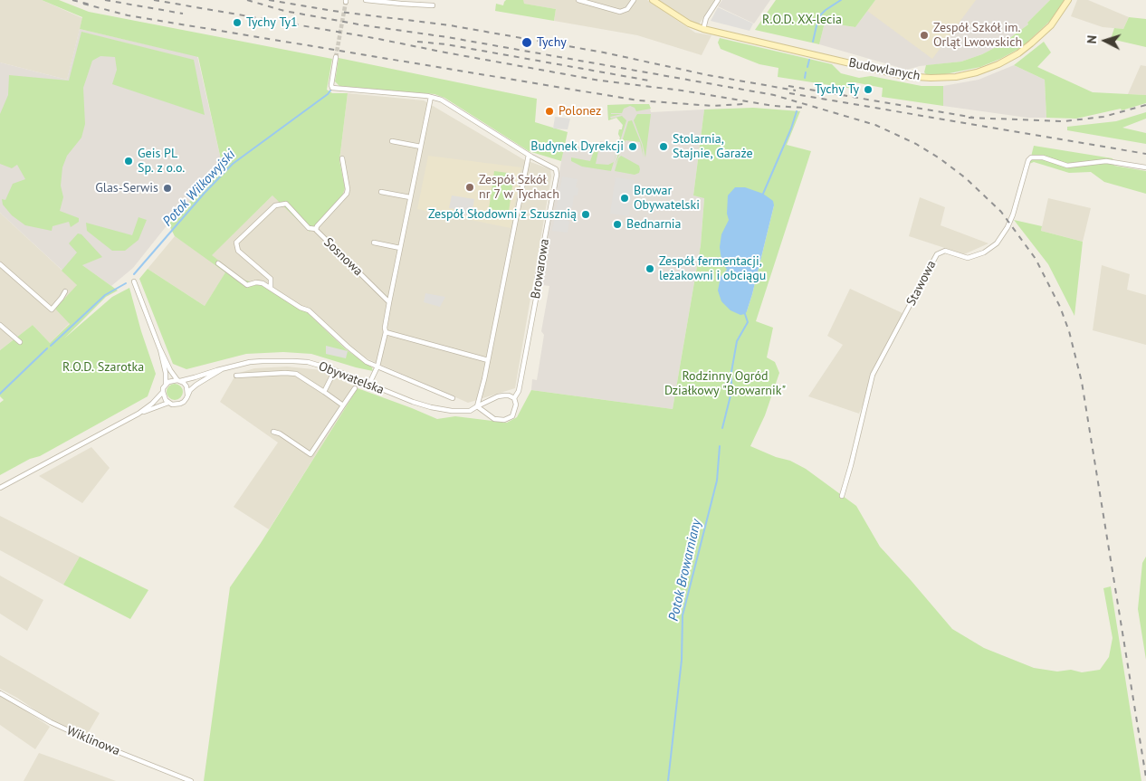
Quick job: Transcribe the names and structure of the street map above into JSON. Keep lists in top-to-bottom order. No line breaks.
{"streets":{"street":["Budowlanych","Sosnowa","Browarowa","Stawowa","Obywatelska","Wiklinowa"]},"crossings":[["Browarowa","Obywatelska"]],"water":["Potok Wilkowyjski","Potok Browarniany"],"parks":["R.O.D. XX-lecia","R.O.D. Szarotka","Rodzinny Ogród Działkowy \"Browarnik\""],"places":["Tychy Ty1","Zespół Szkół im. Orląt Lwowskich","Tychy","Tychy Ty","Polonez","Budynek Dyrekcji","Stolarnia, Stajnie, Garaże","Geis PL Sp. z o.o.","Zespół Szkół nr 7 w Tychach","Glas-Serwis","Browar Obywatelski","Zespół Słodowni z Szusznią","Bednarnia","Zespół fermentacji, leżakowni i obciągu"],"north":"left"}
